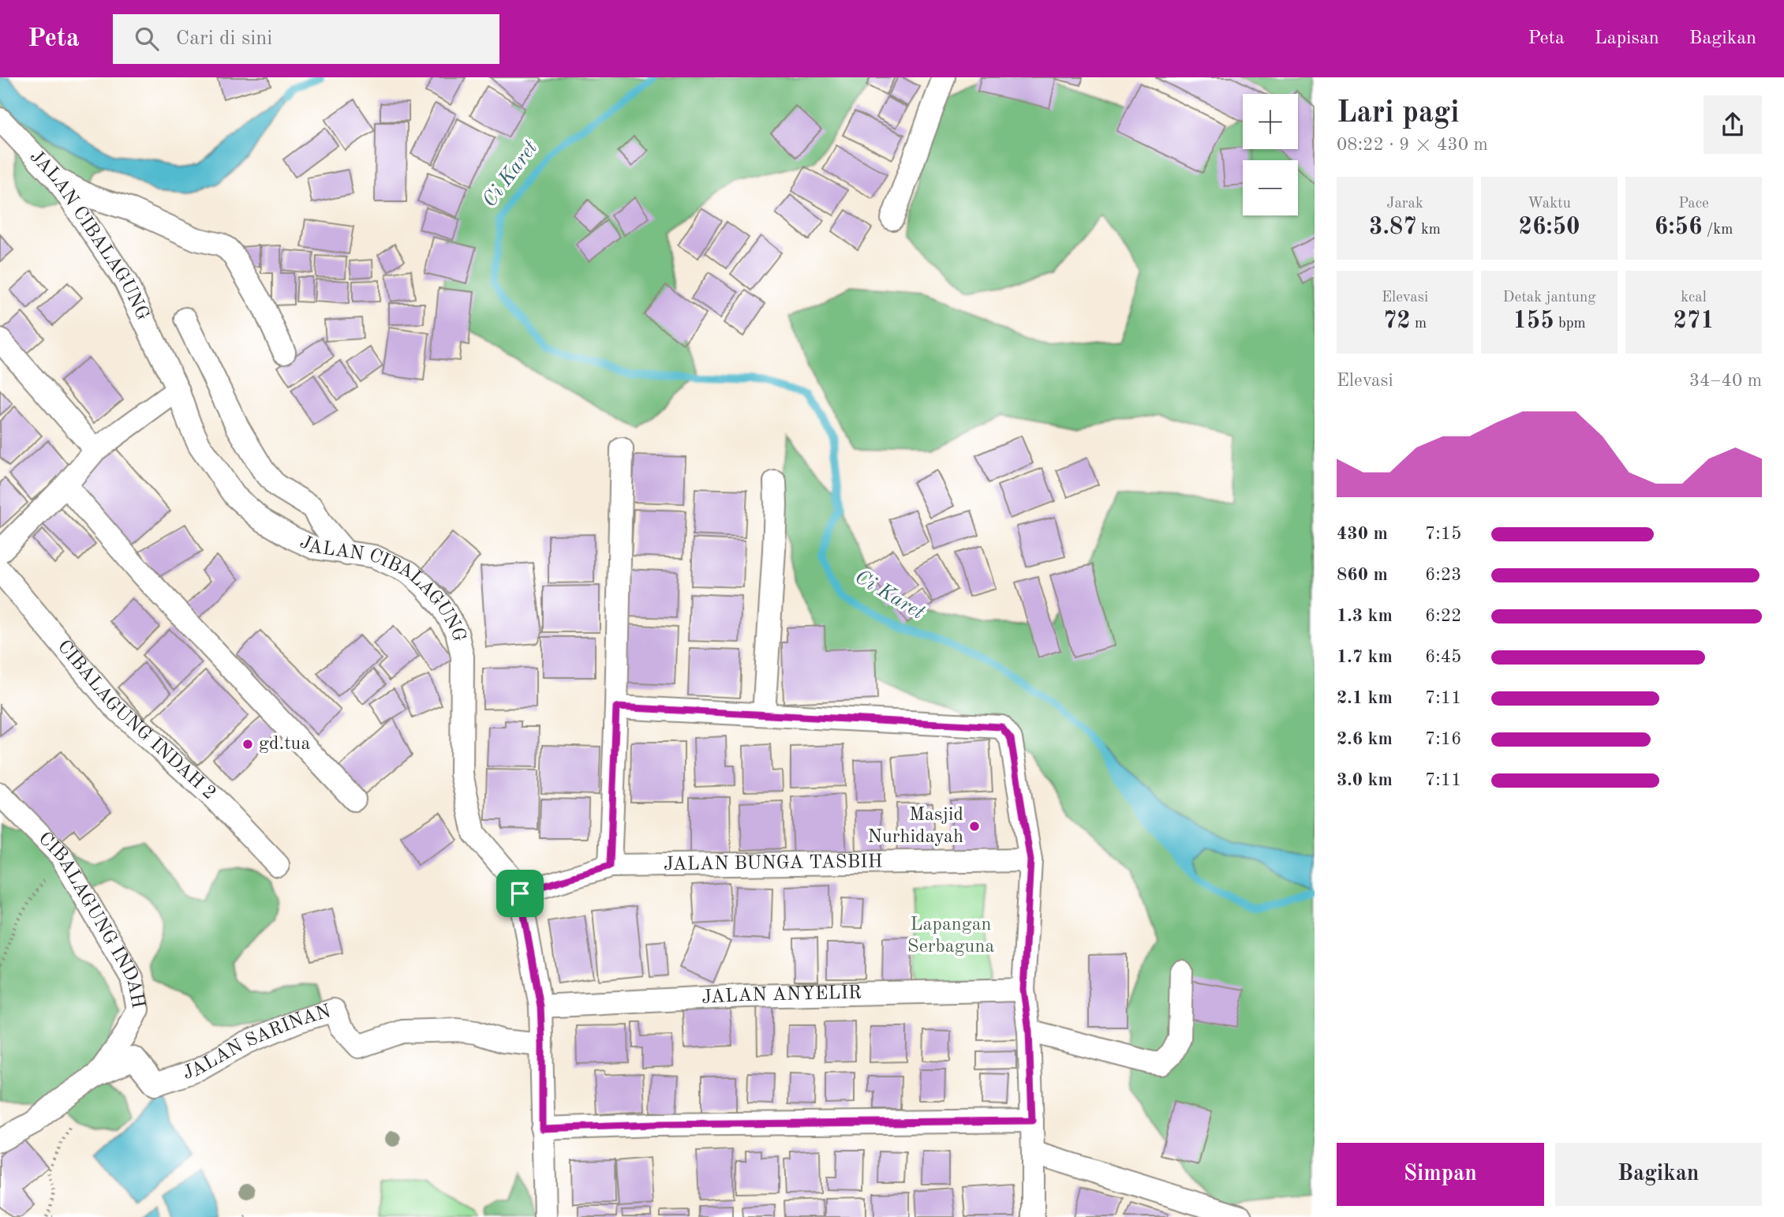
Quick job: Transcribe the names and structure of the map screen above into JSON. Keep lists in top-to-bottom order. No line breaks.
{"streets":{"street":["JALAN CIBALAGUNG","CIBALAGUNG INDAH 2","JALAN BUNGA TASBIH","CIBALAGUNG INDAH","JALAN ANYELIR","JALAN SARINAN"]},"crossings":[["JALAN CIBALAGUNG","JALAN BUNGA TASBIH"],["JALAN CIBALAGUNG","JALAN ANYELIR"],["JALAN CIBALAGUNG","JALAN SARINAN"],["CIBALAGUNG INDAH","JALAN SARINAN"]],"water":["Ci Karet"],"parks":["Lapangan Serbaguna"],"places":["gd.tua","Masjid Nurhidayah"],"page":{"header":"Peta","search":"Cari di sini","nav":["Peta","Lapisan","Bagikan"],"heading":["Lari pagi","08:22 · 9 × 430 m"],"map_buttons":["+","−"],"stats":[["Jarak","3.87 km"],["Waktu","26:50"],["Pace","6:56 /km"],["Elevasi","72 m"],["Detak jantung","155 bpm"],["kcal","271"]],"chart":["Elevasi","34–40 m"],"list":[{"name":"430 m","note":"7:15"},{"name":"860 m","note":"6:23"},{"name":"1.3 km","note":"6:22"},{"name":"1.7 km","note":"6:45"},{"name":"2.1 km","note":"7:11"},{"name":"2.6 km","note":"7:16"},{"name":"3.0 km","note":"7:11"}],"buttons":["Simpan","Bagikan"]}}
